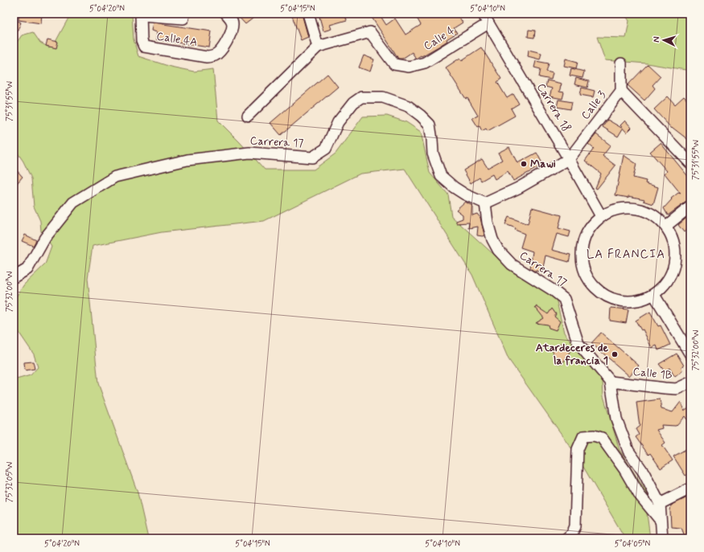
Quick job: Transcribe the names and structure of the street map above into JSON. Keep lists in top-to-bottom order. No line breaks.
{"streets":{"street":["Calle 4","Calle 4A","Calle 3","Carrera 18","Carrera 17","Calle 1B"]},"crossings":[["Calle 4","Carrera 18"],["Calle 3","Carrera 18"],["Calle 3","Carrera 17"],["Carrera 17","Calle 1B"]],"districts":["LA FRANCIA"],"places":["Mawi","Atardeceres de la francia 1"],"north":"left","coordinates":["5°04'20\"N","5°04'15\"N","5°04'10\"N","75°31'55\"W","75°32'00\"W","75°32'05\"W","5°04'05\"N"]}
